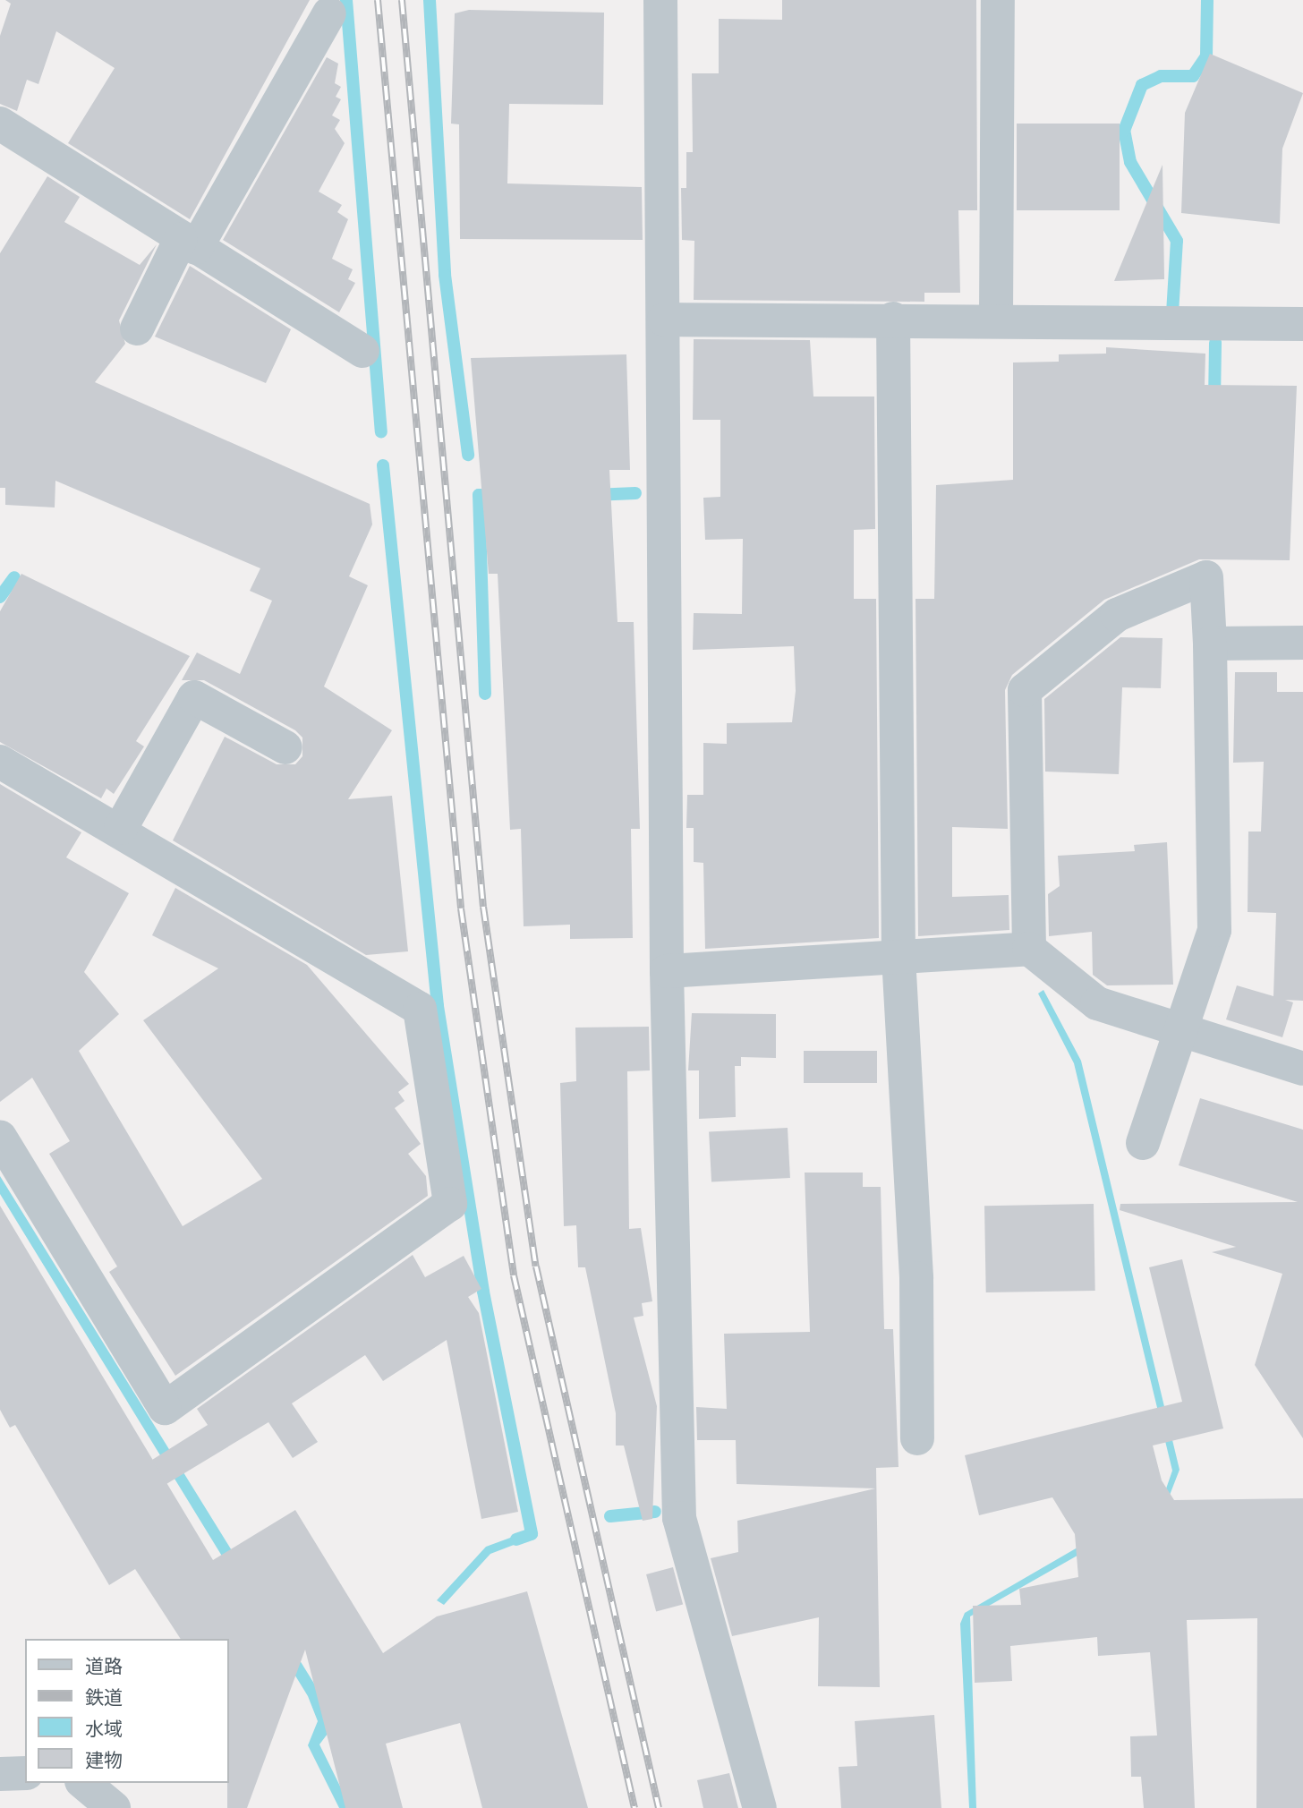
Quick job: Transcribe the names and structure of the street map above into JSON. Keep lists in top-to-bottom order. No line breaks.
{"legend":["道路","鉄道","水域","建物"]}
